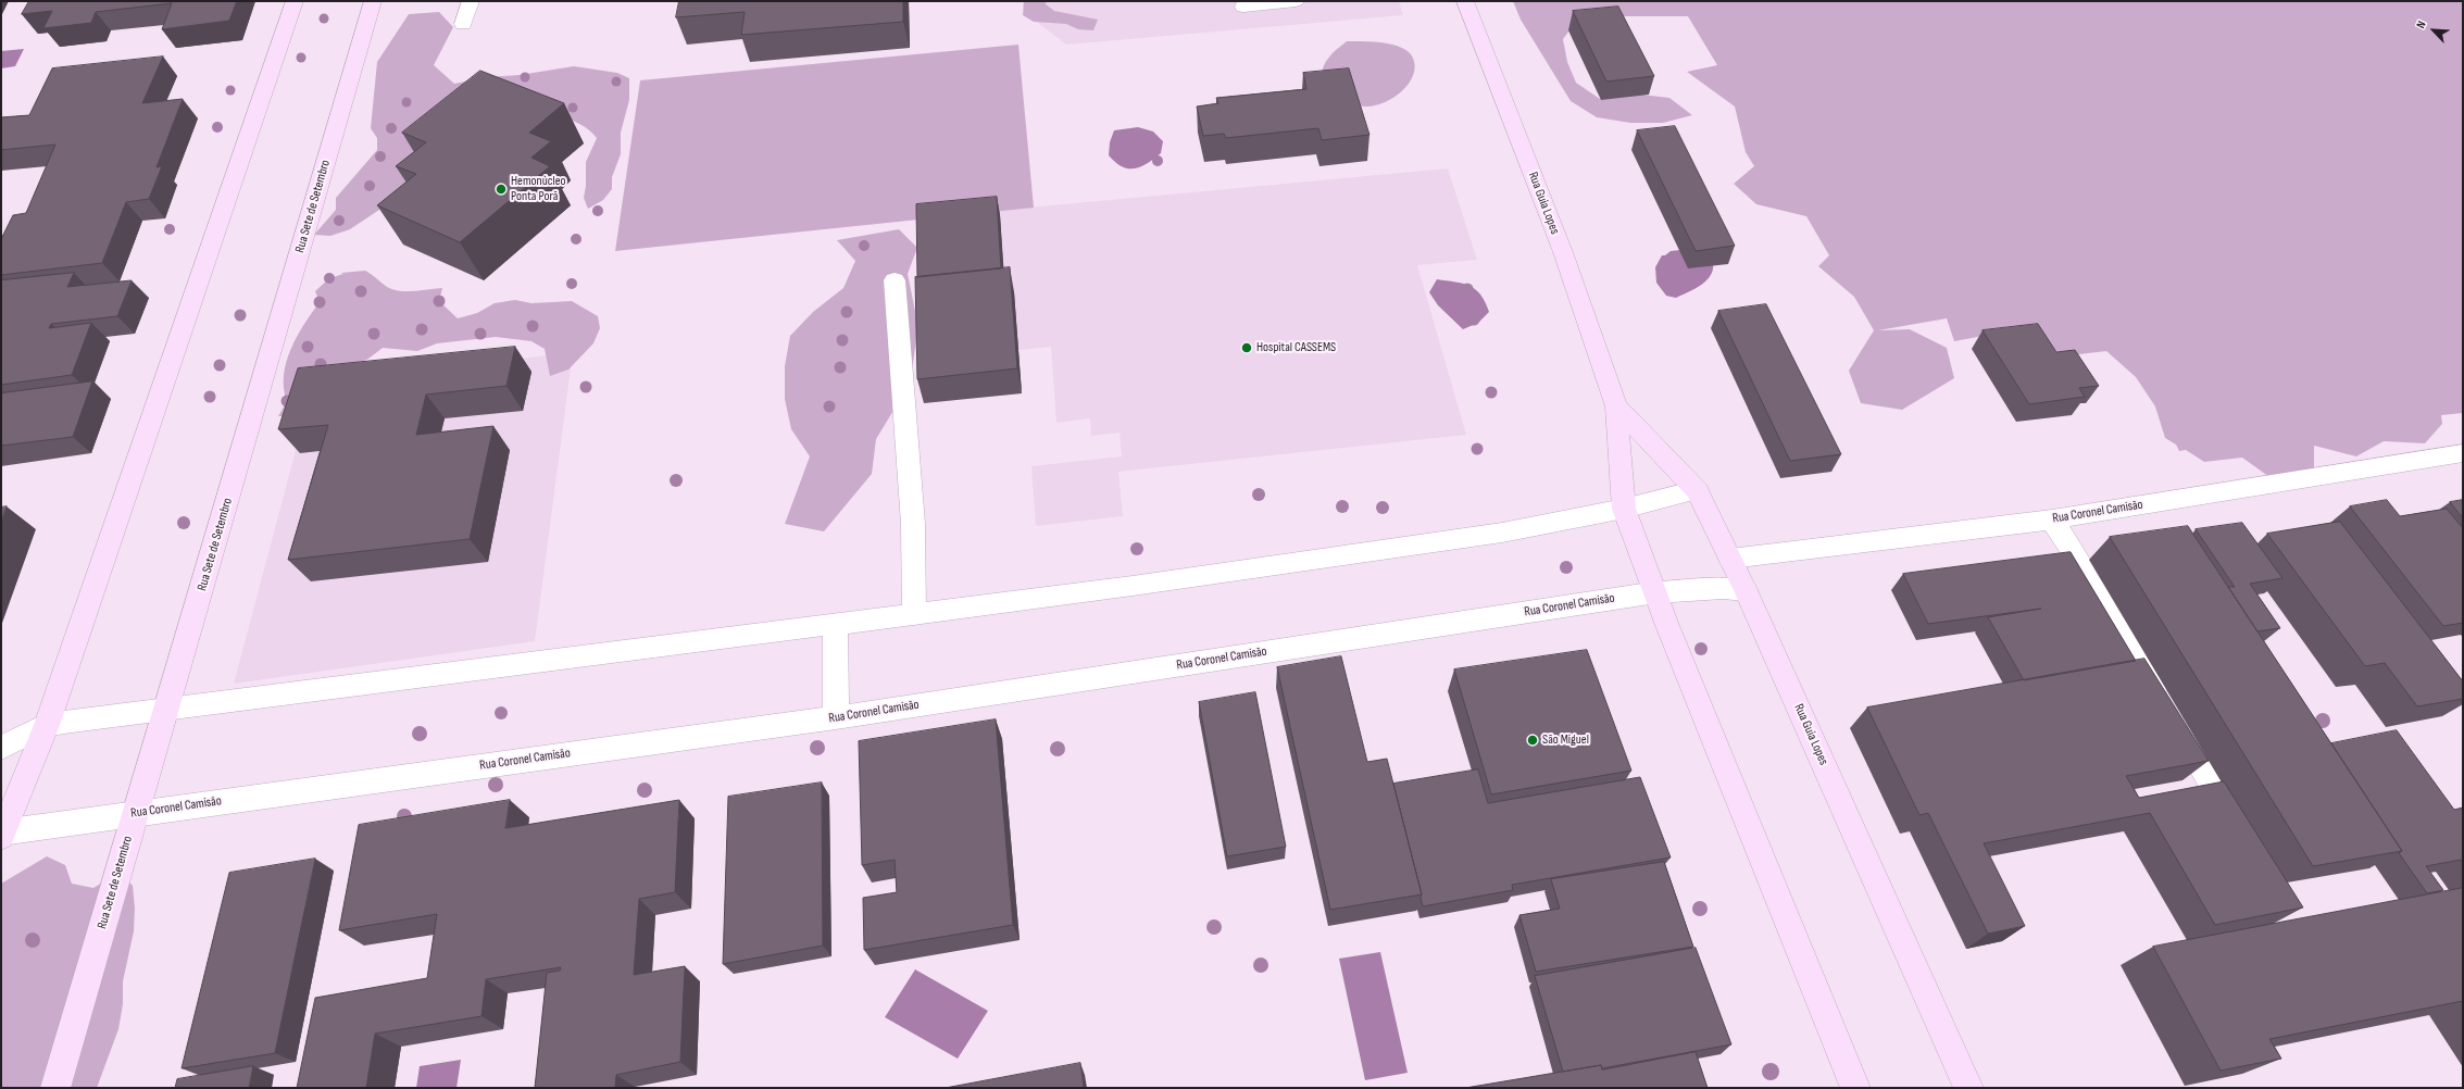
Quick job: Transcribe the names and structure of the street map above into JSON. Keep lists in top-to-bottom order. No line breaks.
{"streets":{"main road":["Rua Guia Lopes","Rua Sete de Setembro"],"street":["Rua Coronel Camisão"]},"crossings":[["Rua Guia Lopes","Rua Coronel Camisão"],["Rua Sete de Setembro","Rua Coronel Camisão"]],"places":["Hemonúcleo Ponta Porã","Hospital CASSEMS","São Miguel"],"north":"top left"}
